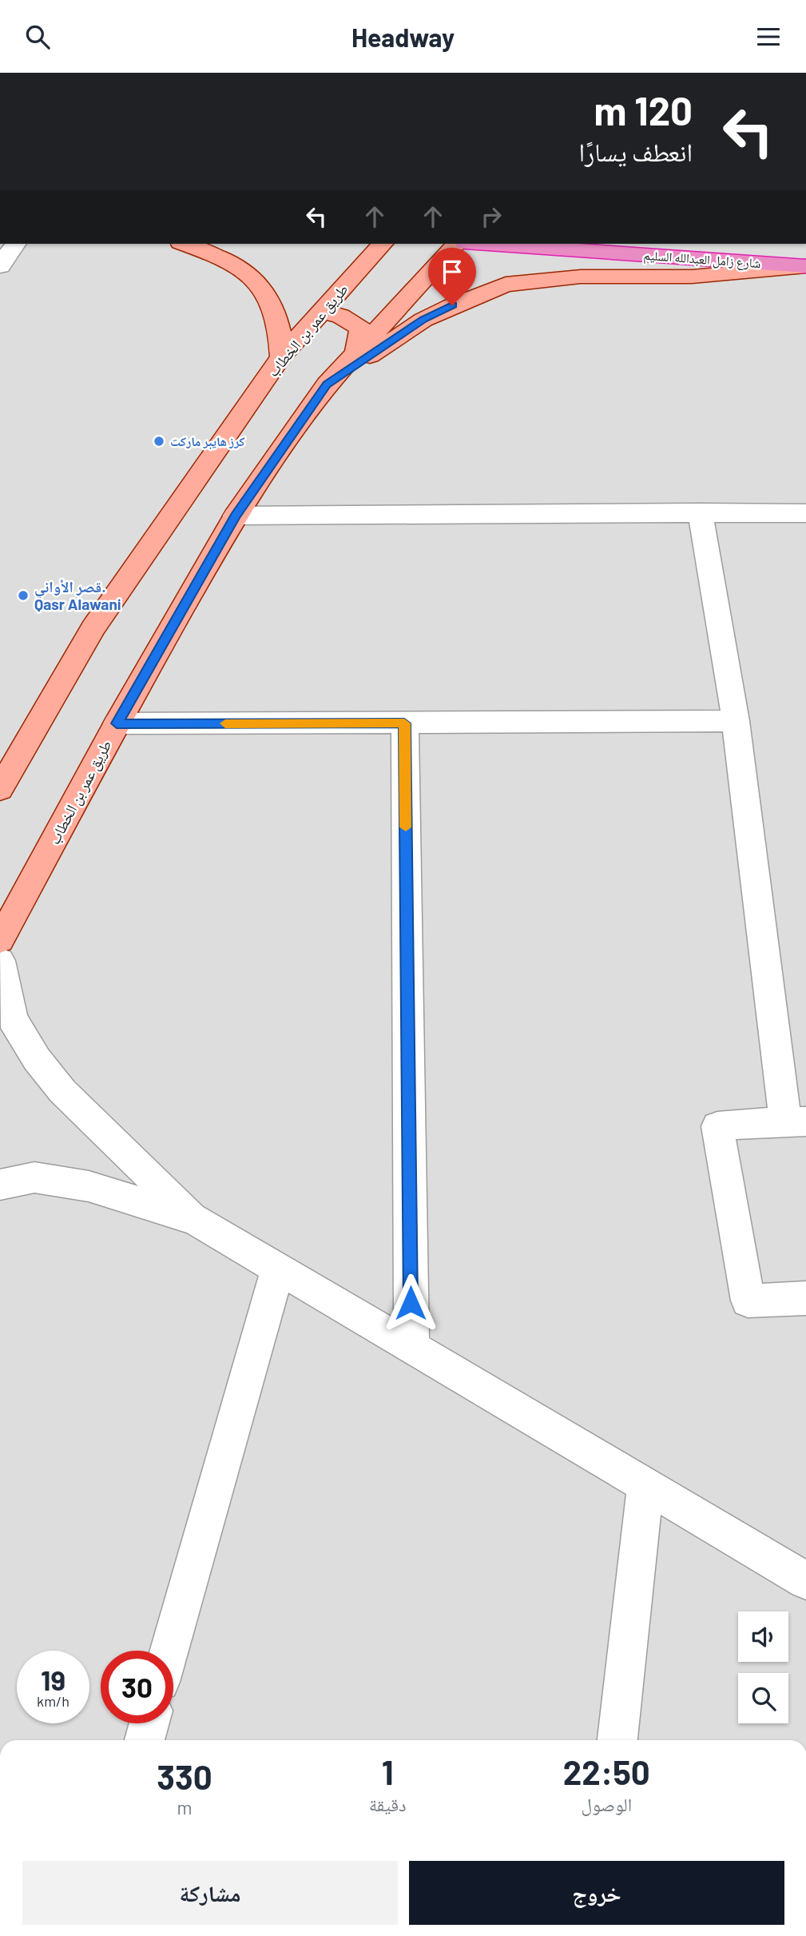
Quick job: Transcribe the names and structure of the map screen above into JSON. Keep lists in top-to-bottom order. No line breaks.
{"streets":{"highway":["شارع زامل العبدالله السليم"],"main road":["طريق عمر بن الخطاب"]},"places":["كرز هايبر ماركت","قصر الأواني. Qasr Alawani"],"page":{"header":"Headway","turn":["120 m","انعطف يسارًا"],"speed":"19 km/h","limit":"30","eta":["22:50","الوصول","1","دقيقة","330","m"],"buttons":["خروج","مشاركة"]}}
